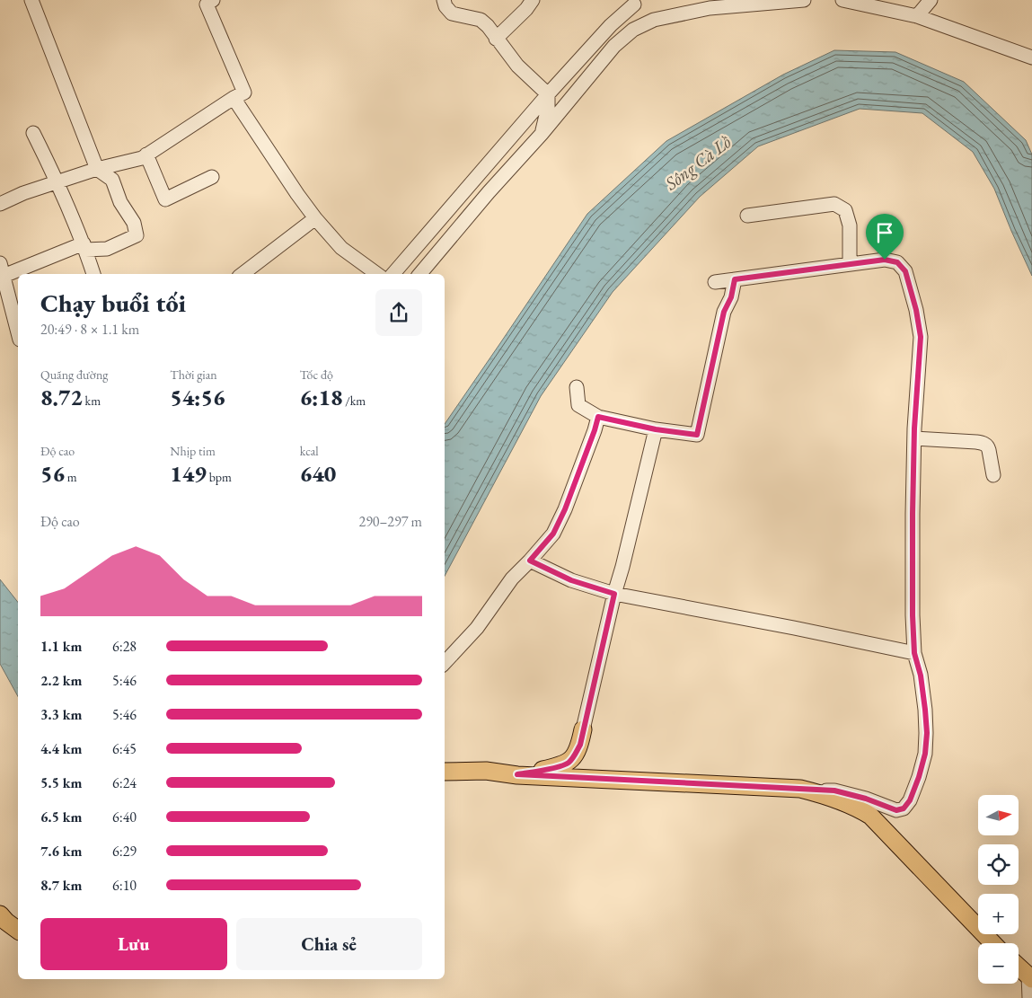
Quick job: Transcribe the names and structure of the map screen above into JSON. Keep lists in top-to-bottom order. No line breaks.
{"water":["Sông Cà Lồ"],"north":"right","page":{"heading":["Chạy buổi tối","20:49 · 8 × 1.1 km"],"stats":[["Quãng đường","8.72 km"],["Thời gian","54:56"],["Tốc độ","6:18 /km"],["Độ cao","56 m"],["Nhịp tim","149 bpm"],["kcal","640"]],"chart":["Độ cao","290–297 m"],"list":[{"name":"1.1 km","note":"6:28"},{"name":"2.2 km","note":"5:46"},{"name":"3.3 km","note":"5:46"},{"name":"4.4 km","note":"6:45"},{"name":"5.5 km","note":"6:24"},{"name":"6.5 km","note":"6:40"},{"name":"7.6 km","note":"6:29"},{"name":"8.7 km","note":"6:10"}],"map_buttons":["+","−"],"buttons":["Lưu","Chia sẻ"]}}
